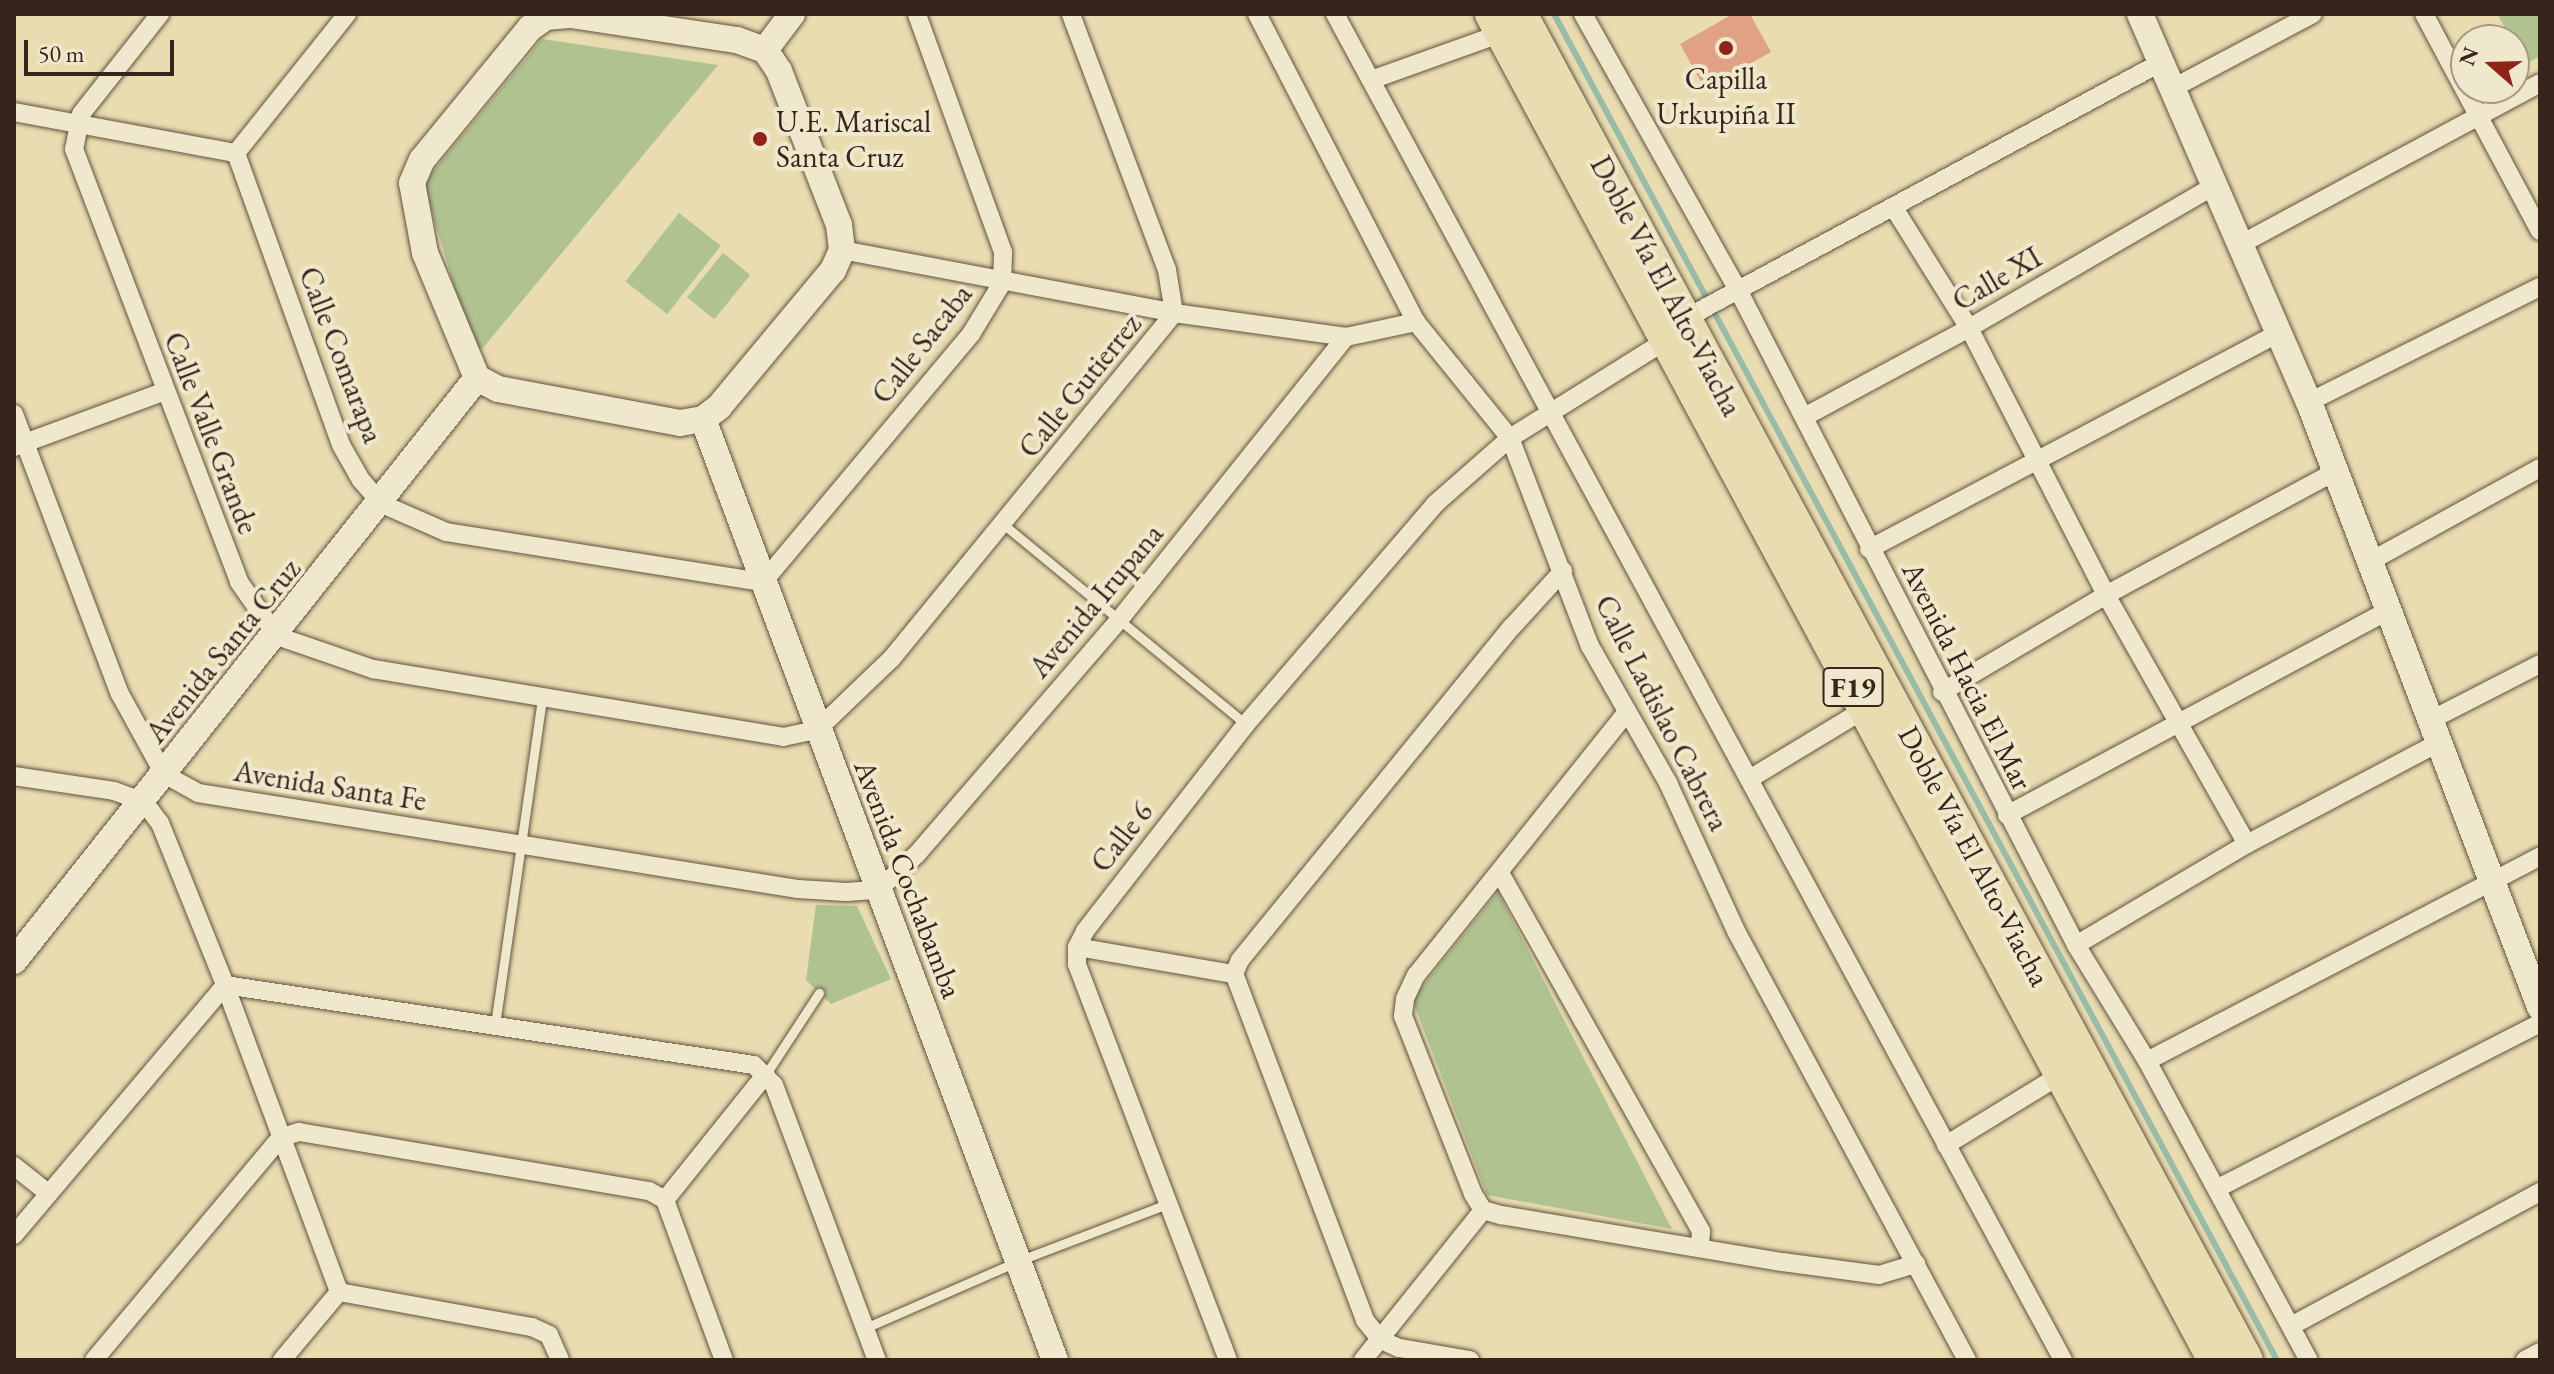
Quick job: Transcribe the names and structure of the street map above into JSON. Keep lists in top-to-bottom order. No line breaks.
{"streets":{"highway":["Doble Vía El Alto-Viacha","F19"],"street":["Calle XI","Calle Sacaba","Calle Comarapa","Calle Gutierrez","Calle Valle Grande","Avenida Irupana","Avenida Santa Cruz","Avenida Hacia El Mar","Calle Ladislao Cabrera","Avenida Santa Fe","Calle 6","Avenida Cochabamba"]},"crossings":[["Calle XI","Avenida Hacia El Mar"],["Doble Vía El Alto-Viacha","Calle 6"],["Calle Sacaba","Avenida Cochabamba"],["Calle Comarapa","Avenida Santa Cruz"],["Calle Gutierrez","Avenida Cochabamba"],["Calle Valle Grande","Avenida Santa Cruz"],["Avenida Irupana","Avenida Santa Fe"],["Avenida Irupana","Avenida Cochabamba"],["Avenida Santa Cruz","Avenida Santa Fe"],["Avenida Hacia El Mar","Calle 6"],["Calle Ladislao Cabrera","Calle 6"],["Avenida Santa Fe","Avenida Cochabamba"]],"places":["Capilla Urkupiña II","U.E. Mariscal Santa Cruz"],"scale_bar":"50 m","north":"left"}
